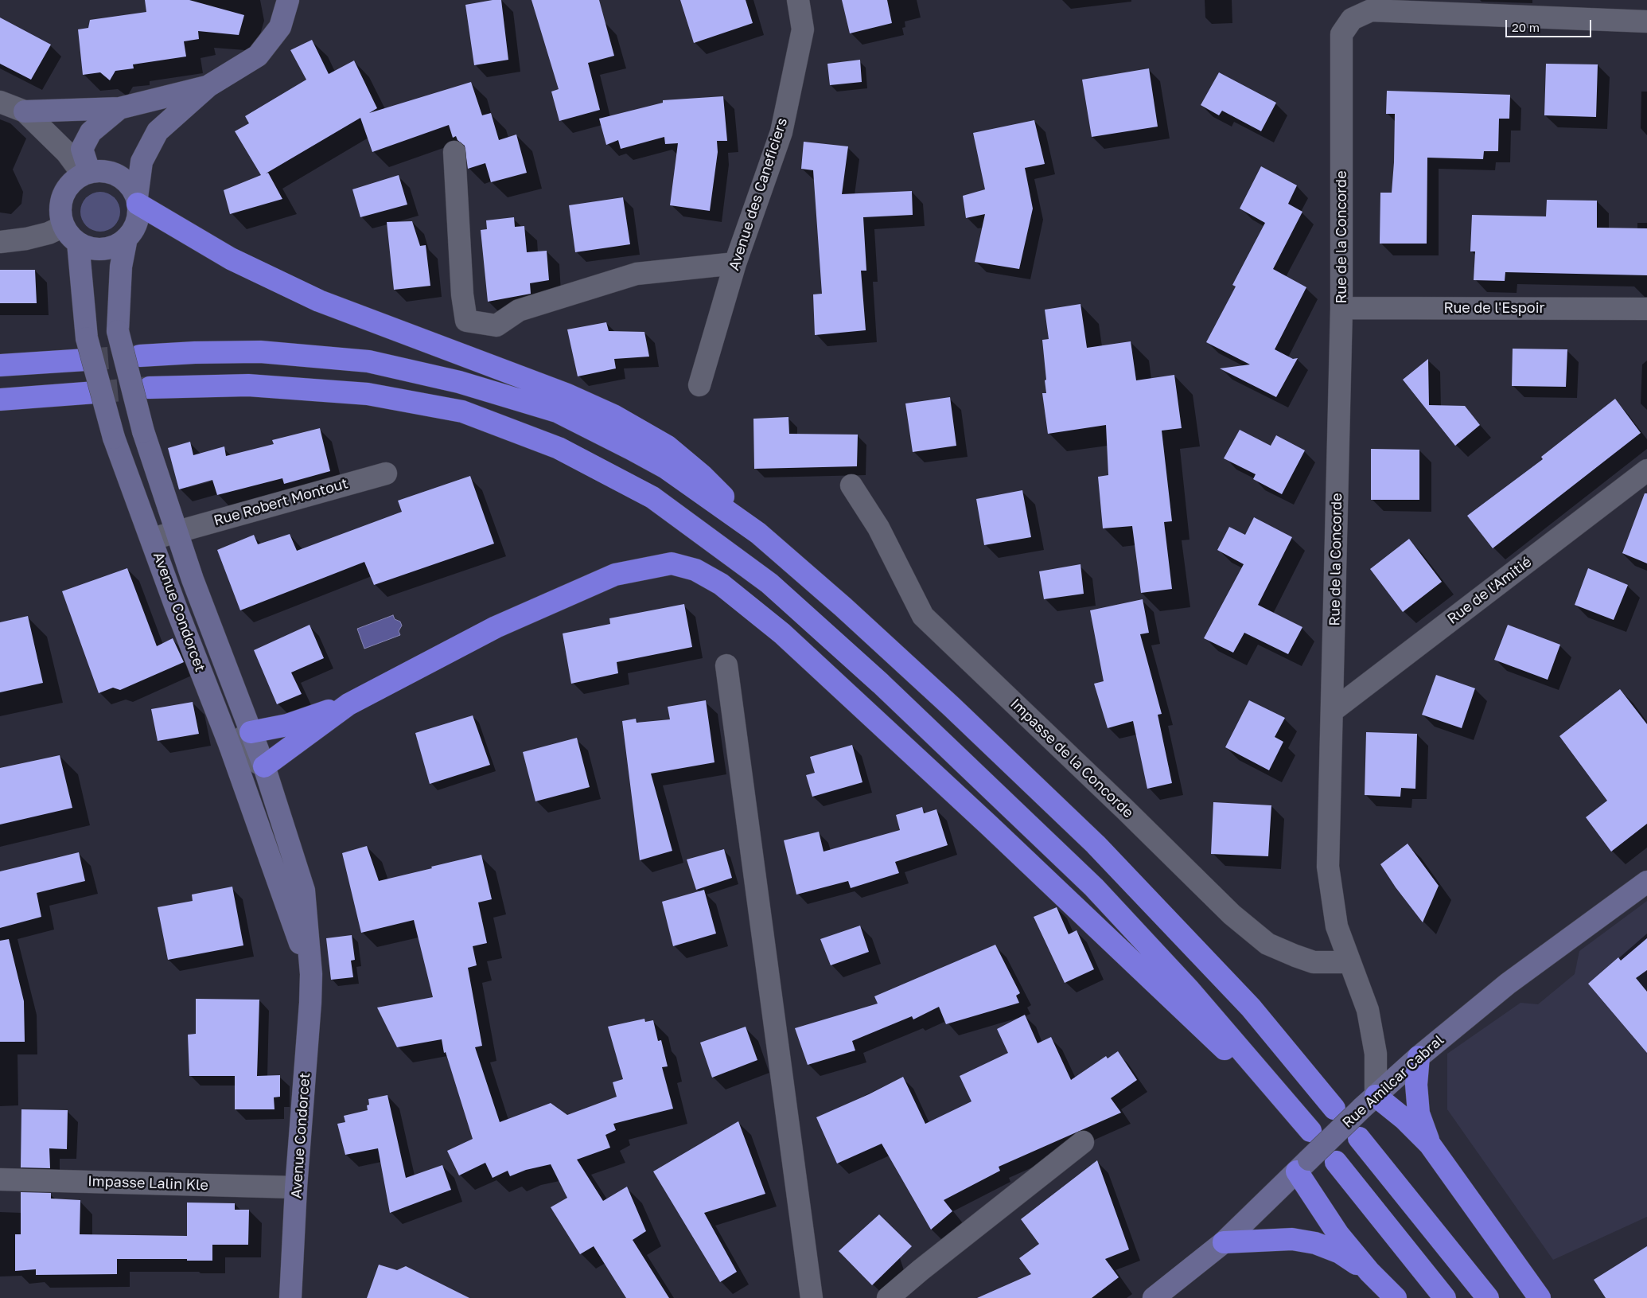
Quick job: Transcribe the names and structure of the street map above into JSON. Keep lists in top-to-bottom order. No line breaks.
{"streets":{"main road":["Avenue Condorcet","Rue Amilcar Cabral"],"street":["Avenue des Caneficiers","Rue de la Concorde","Rue de l'Espoir","Rue Robert Montout","Rue de l'Amitié","Impasse de la Concorde","Impasse Lalin Kle"]},"crossings":[["Rue de la Concorde","Rue de l'Espoir"],["Rue de la Concorde","Rue de l'Amitié"],["Rue de la Concorde","Impasse de la Concorde"],["Rue de la Concorde","Rue Amilcar Cabral"],["Rue Robert Montout","Avenue Condorcet"],["Avenue Condorcet","Impasse Lalin Kle"]],"scale_bar":"20 m"}
